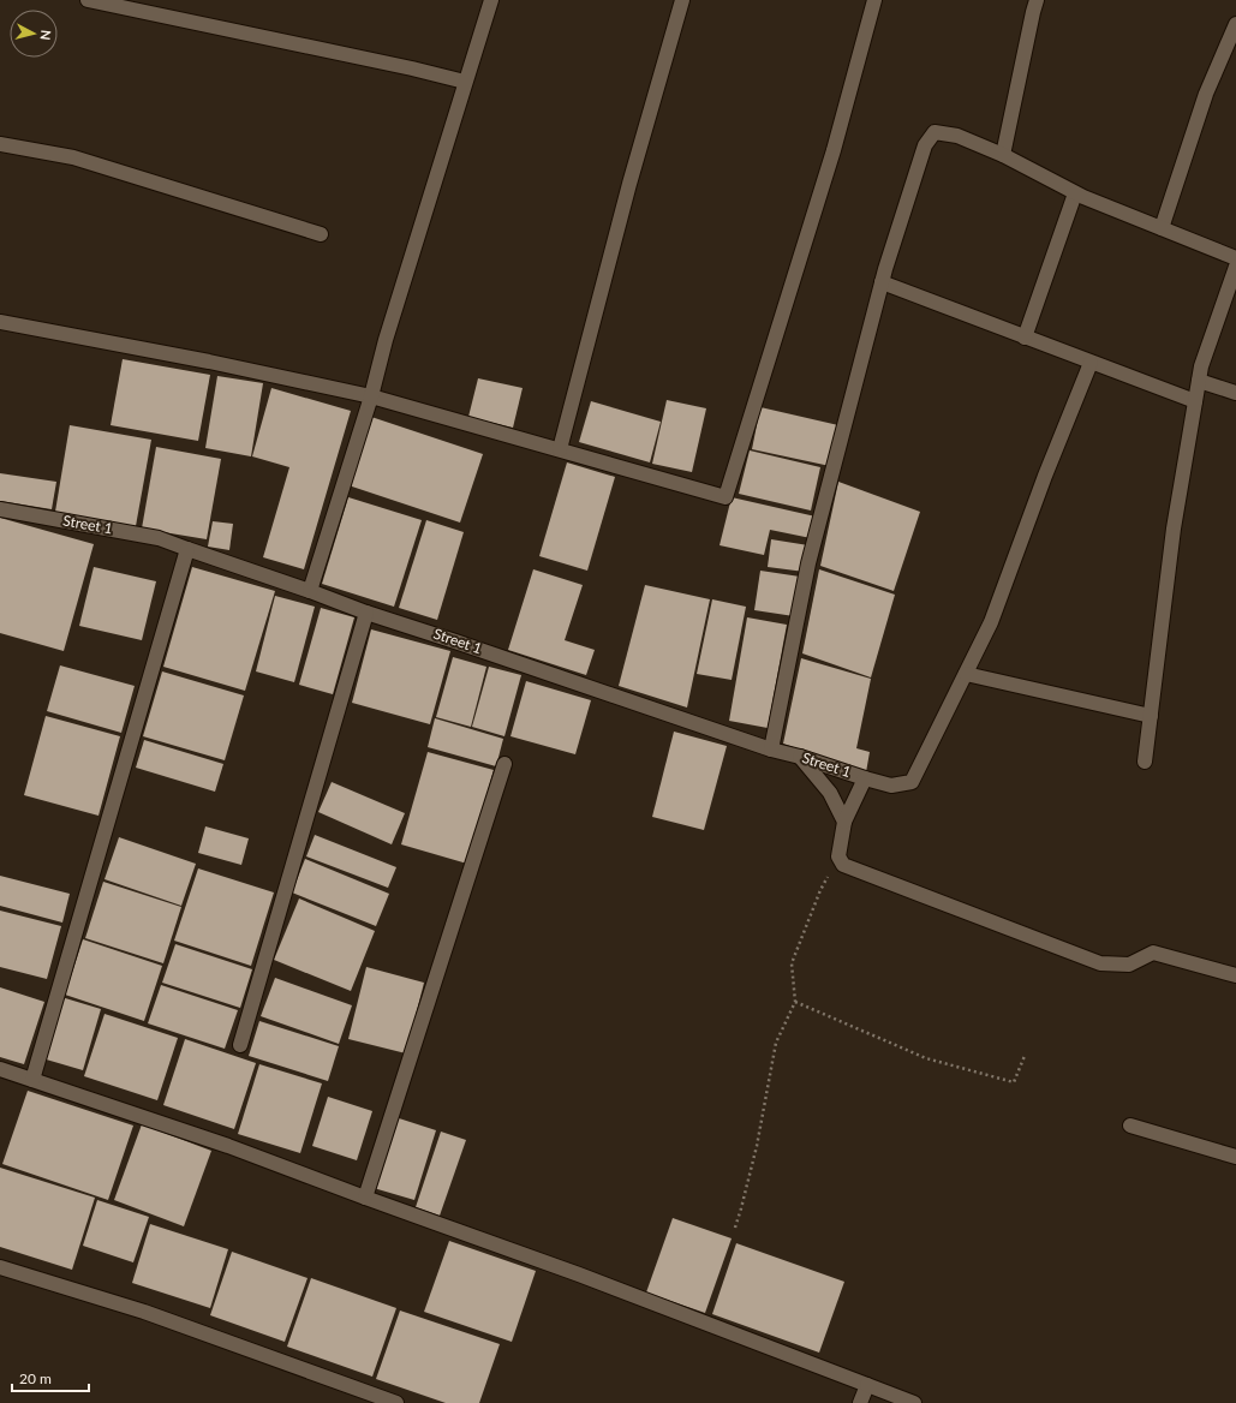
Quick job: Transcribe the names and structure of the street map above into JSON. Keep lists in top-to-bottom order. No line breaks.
{"streets":{"street":["Street 1"]},"scale_bar":"20 m","north":"right"}
